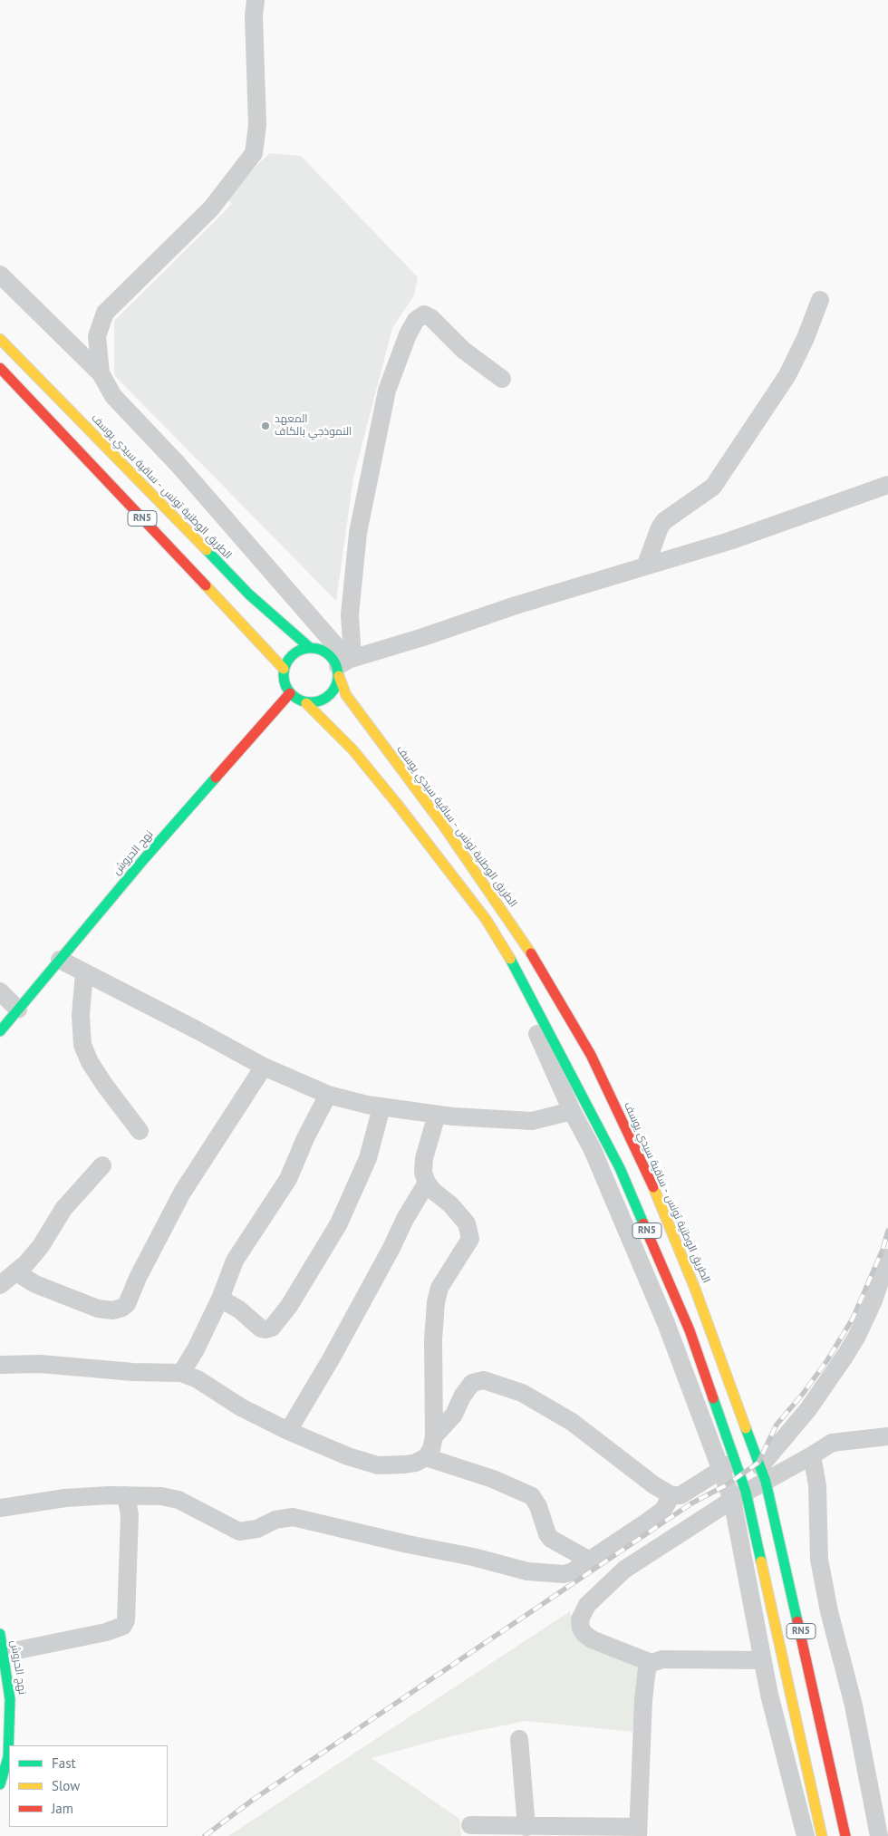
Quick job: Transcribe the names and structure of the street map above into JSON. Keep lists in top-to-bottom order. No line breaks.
{"streets":{"main road":["الطريق الوطنية تونس - ساقية سيدي يوسف","RN5","نهج الحروش"]},"crossings":[["الطريق الوطنية تونس - ساقية سيدي يوسف","RN5"],["الطريق الوطنية تونس - ساقية سيدي يوسف","نهج الحروش"],["RN5","نهج الحروش"]],"places":["المعهد النموذجي بالكاف"],"legend":["Fast","Slow","Jam"]}
